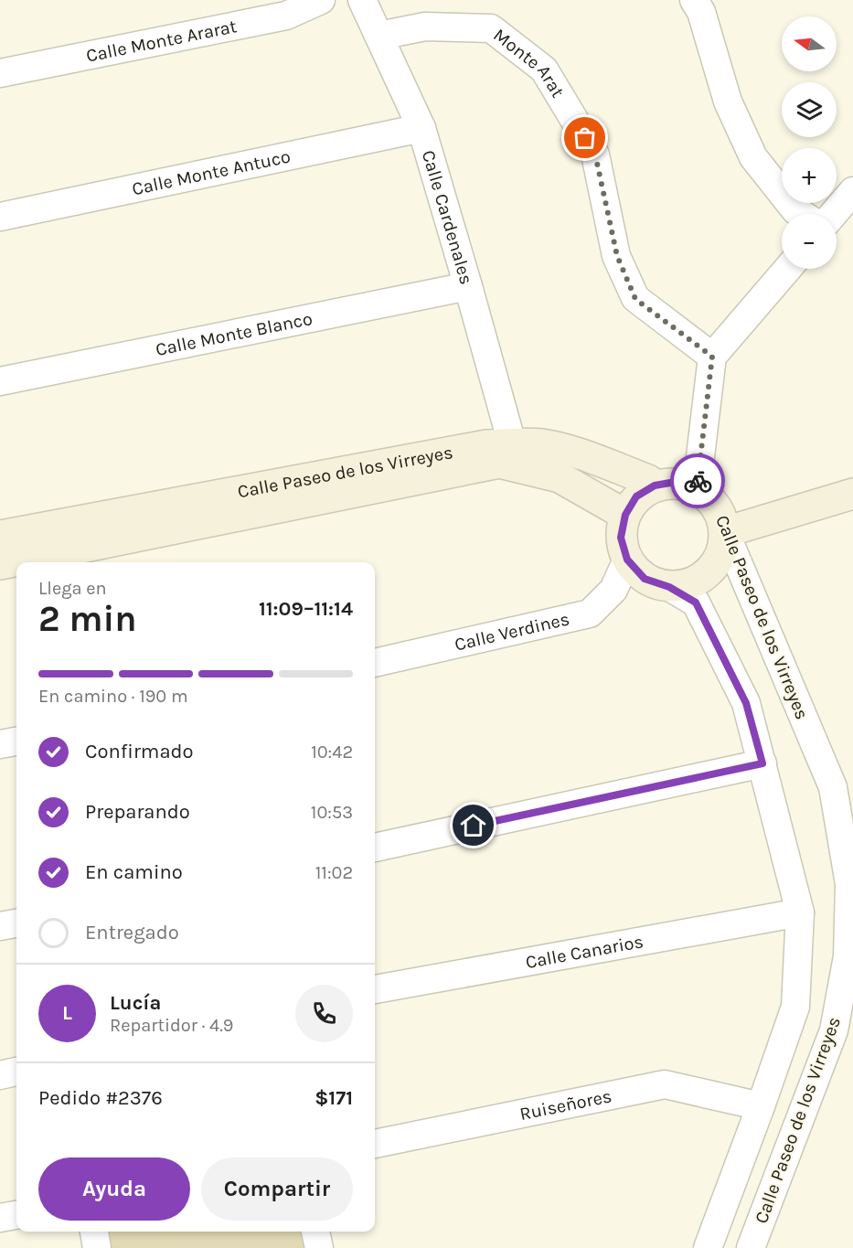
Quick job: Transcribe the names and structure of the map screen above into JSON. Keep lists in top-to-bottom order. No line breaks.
{"streets":{"street":["Calle Monte Ararat","Monte Arat","Calle Monte Antuco","Calle Cardenales","Calle Monte Blanco","Calle Paseo de los Virreyes","Calle Verdines","Calle Canarios","Ruiseñores"]},"crossings":[["Monte Arat","Calle Cardenales"],["Calle Monte Antuco","Calle Cardenales"],["Calle Cardenales","Calle Monte Blanco"],["Calle Cardenales","Calle Paseo de los Virreyes"],["Calle Paseo de los Virreyes","Calle Verdines"]],"north":"left","page":{"map_buttons":["+","−"],"heading":["2 min","Llega en","11:09–11:14"],"panel":["Lucía","Repartidor · 4.9","Pedido #2376","$171"],"bar":"En camino · 190 m","list":[["Confirmado","10:42"],["Preparando","10:53"],["En camino","11:02"],"Entregado"],"round":"L","buttons":["Ayuda","Compartir"]}}
